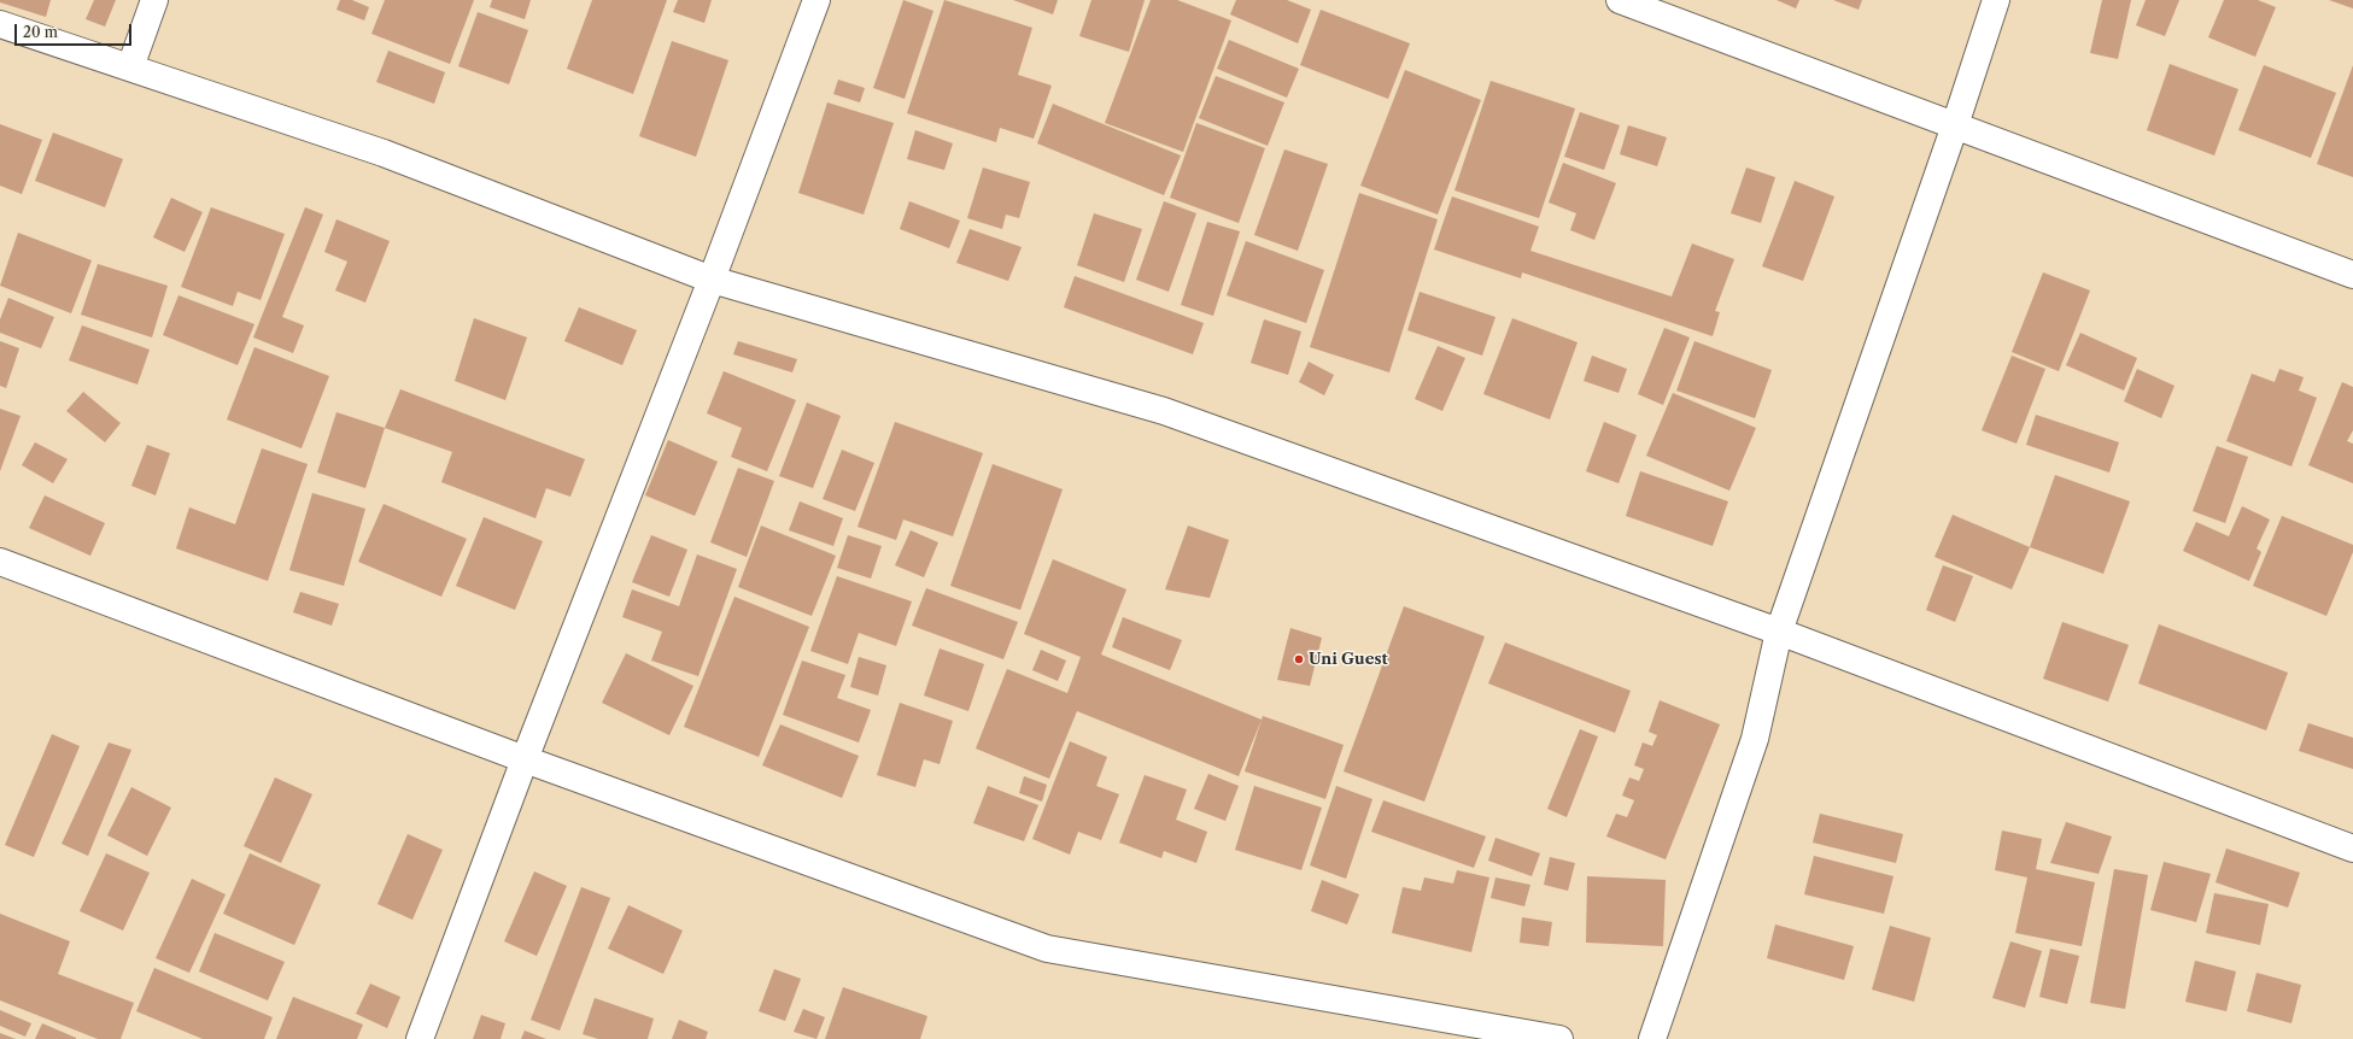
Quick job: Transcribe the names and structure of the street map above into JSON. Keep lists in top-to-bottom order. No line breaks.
{"places":["Uni Guest"],"scale_bar":"20 m"}
